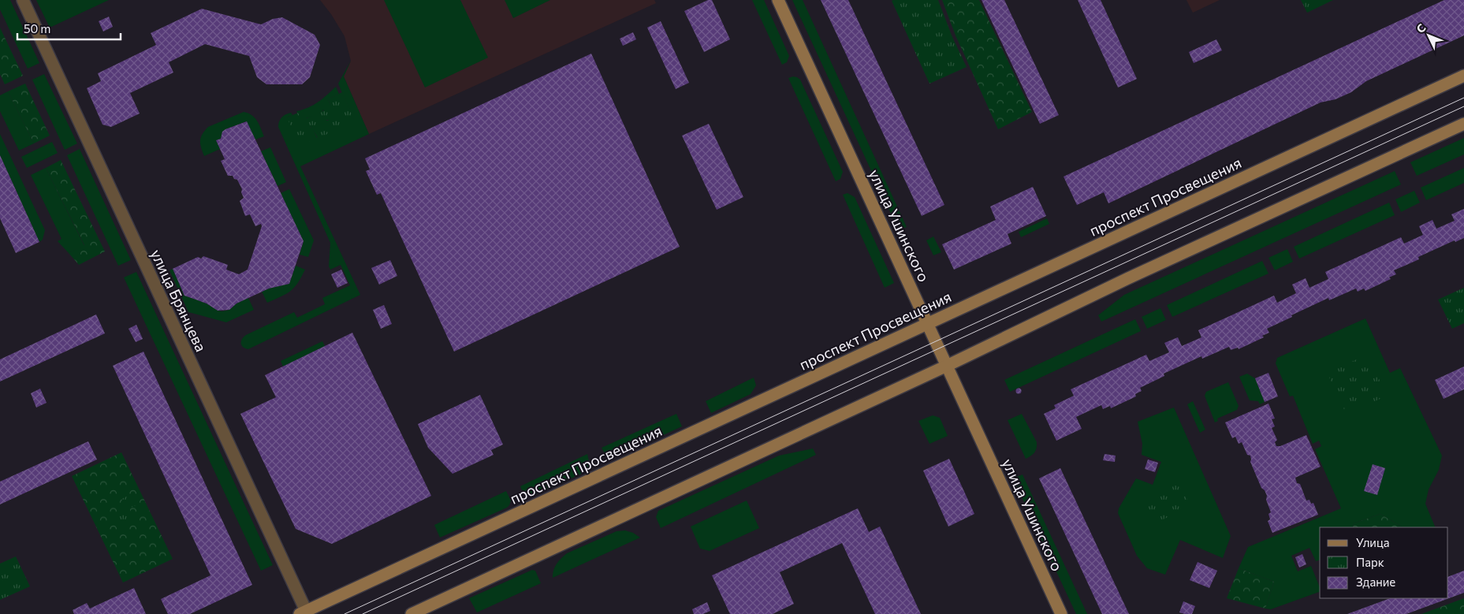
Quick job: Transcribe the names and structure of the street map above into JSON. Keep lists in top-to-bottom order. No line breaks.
{"streets":{"main road":["проспект Просвещения","улица Ушинского"],"street":["улица Брянцева"]},"crossings":[["проспект Просвещения","улица Ушинского"],["проспект Просвещения","улица Брянцева"]],"legend":["Улица","Парк","Здание"],"scale_bar":"50 m","north":"top left"}
